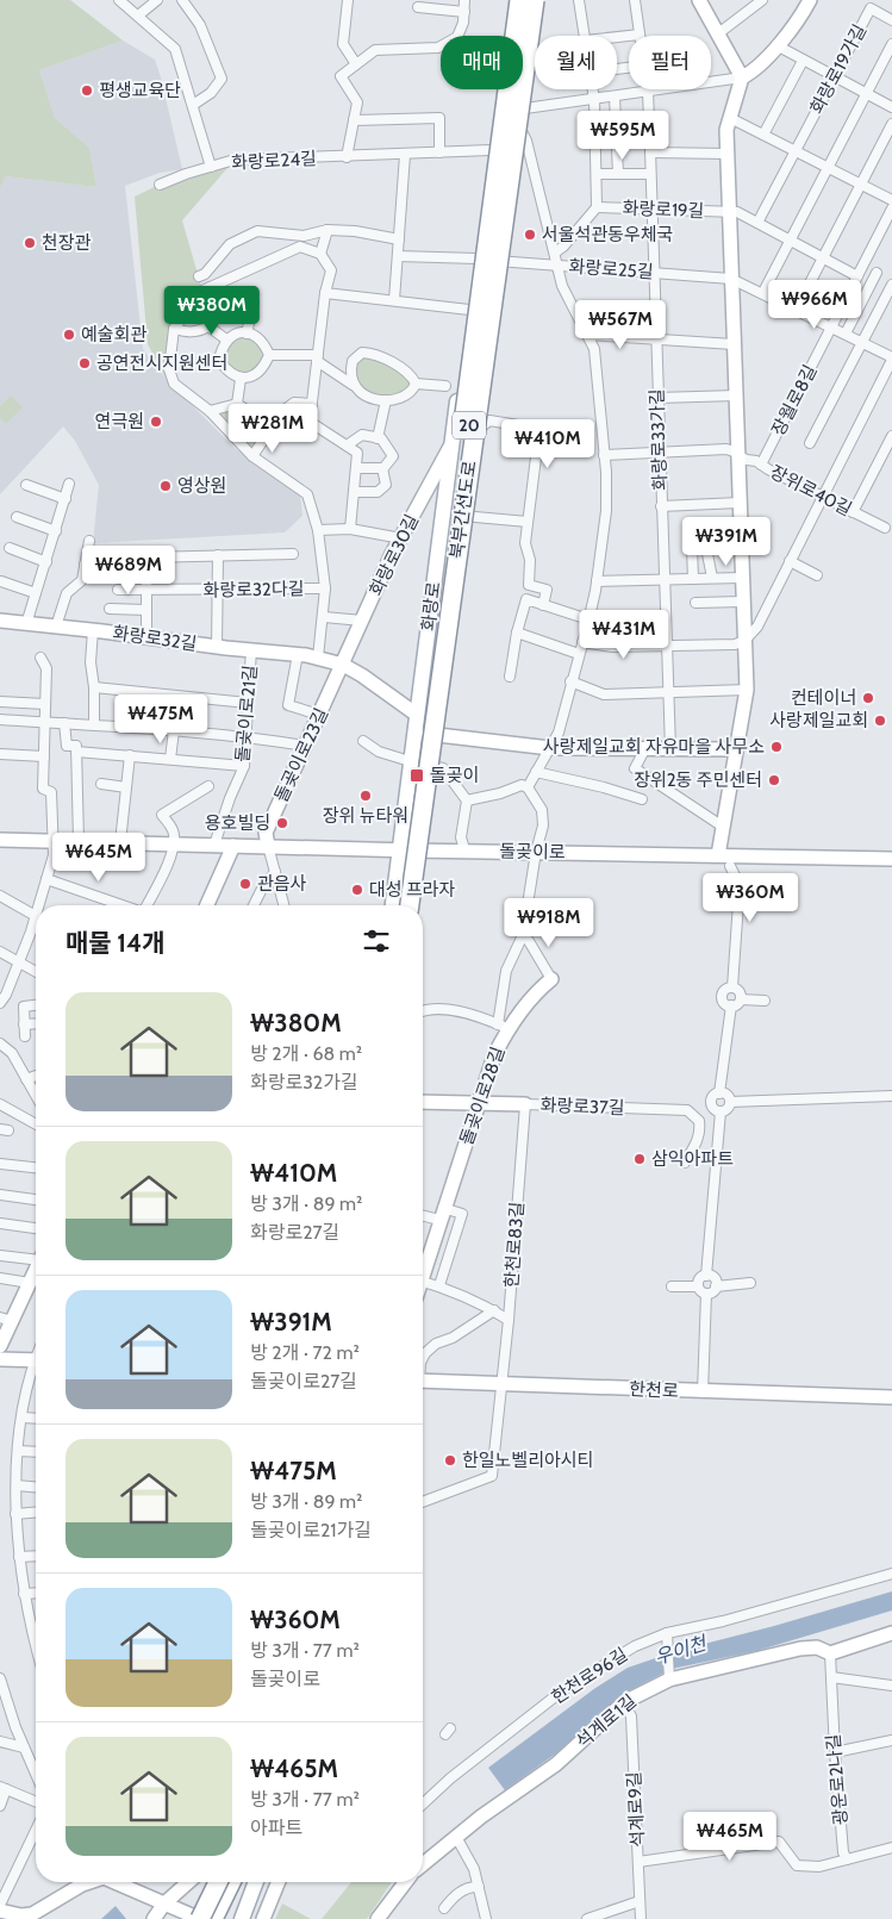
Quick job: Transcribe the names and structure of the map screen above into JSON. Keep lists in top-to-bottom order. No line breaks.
{"streets":{"highway":["북부간선도로"],"main road":["20","화랑로"],"street":["화랑로19가길","화랑로24길","화랑로19길","화랑로25길","장월로8길","화랑로33가길","장위로40길","화랑로30길","화랑로32다길","화랑로32길","돌곶이로21길","돌곶이로23길","돌곶이로","돌곶이로28길","화랑로37길","한천로83길","한천로","한천로96길","석계로1길","광운로2나길","석계로9길"]},"crossings":[["화랑로19가길","화랑로19길"],["화랑로19가길","화랑로25길"],["화랑로24길","화랑로"],["화랑로19길","화랑로25길"],["화랑로19길","장월로8길"],["화랑로19길","화랑로33가길"],["화랑로19길","장위로40길"],["화랑로19길","돌곶이로"],["화랑로25길","장월로8길"],["화랑로25길","화랑로33가길"],["화랑로25길","화랑로"],["장월로8길","장위로40길"],["화랑로33가길","장위로40길"],["북부간선도로","화랑로"],["화랑로30길","화랑로"],["화랑로30길","화랑로32길"],["화랑로30길","돌곶이로23길"],["화랑로32다길","화랑로32길"],["화랑로","화랑로32길"],["화랑로","돌곶이로"],["화랑로32길","돌곶이로21길"],["화랑로32길","돌곶이로23길"],["돌곶이로21길","돌곶이로"],["돌곶이로23길","돌곶이로"],["돌곶이로","돌곶이로28길"],["돌곶이로28길","화랑로37길"],["화랑로37길","한천로83길"],["한천로83길","한천로"],["석계로1길","광운로2나길"],["석계로1길","석계로9길"]],"water":["우이천"],"places":{"other":["평생교육단","서울석관동우체국","천장관","예술회관","공연전시지원센터","연극원","영상원","컨테이너","사랑제일교회","사랑제일교회 자유마을 사무소","장위2동 주민센터","장위 뉴타워","용호빌딩","관음사","대성 프라자","삼익아파트","한일노벨리아시티"],"transit":["돌곶이"]},"page":{"chip":["매매","월세","필터"],"price":["₩595M","₩966M","₩380M","₩567M","₩281M","₩410M","₩391M","₩689M","₩431M","₩475M","₩645M","₩360M","₩918M","₩465M"],"heading":"매물 14개","list":[{"name":"₩380M","note":"방 2개 · 68 m² · 화랑로32가길"},{"name":"₩410M","note":"방 3개 · 89 m² · 화랑로27길"},{"name":"₩391M","note":"방 2개 · 72 m² · 돌곶이로27길"},{"name":"₩475M","note":"방 3개 · 89 m² · 돌곶이로21가길"},{"name":"₩360M","note":"방 3개 · 77 m² · 돌곶이로"},{"name":"₩465M","note":"방 3개 · 77 m² · 아파트"}]}}
